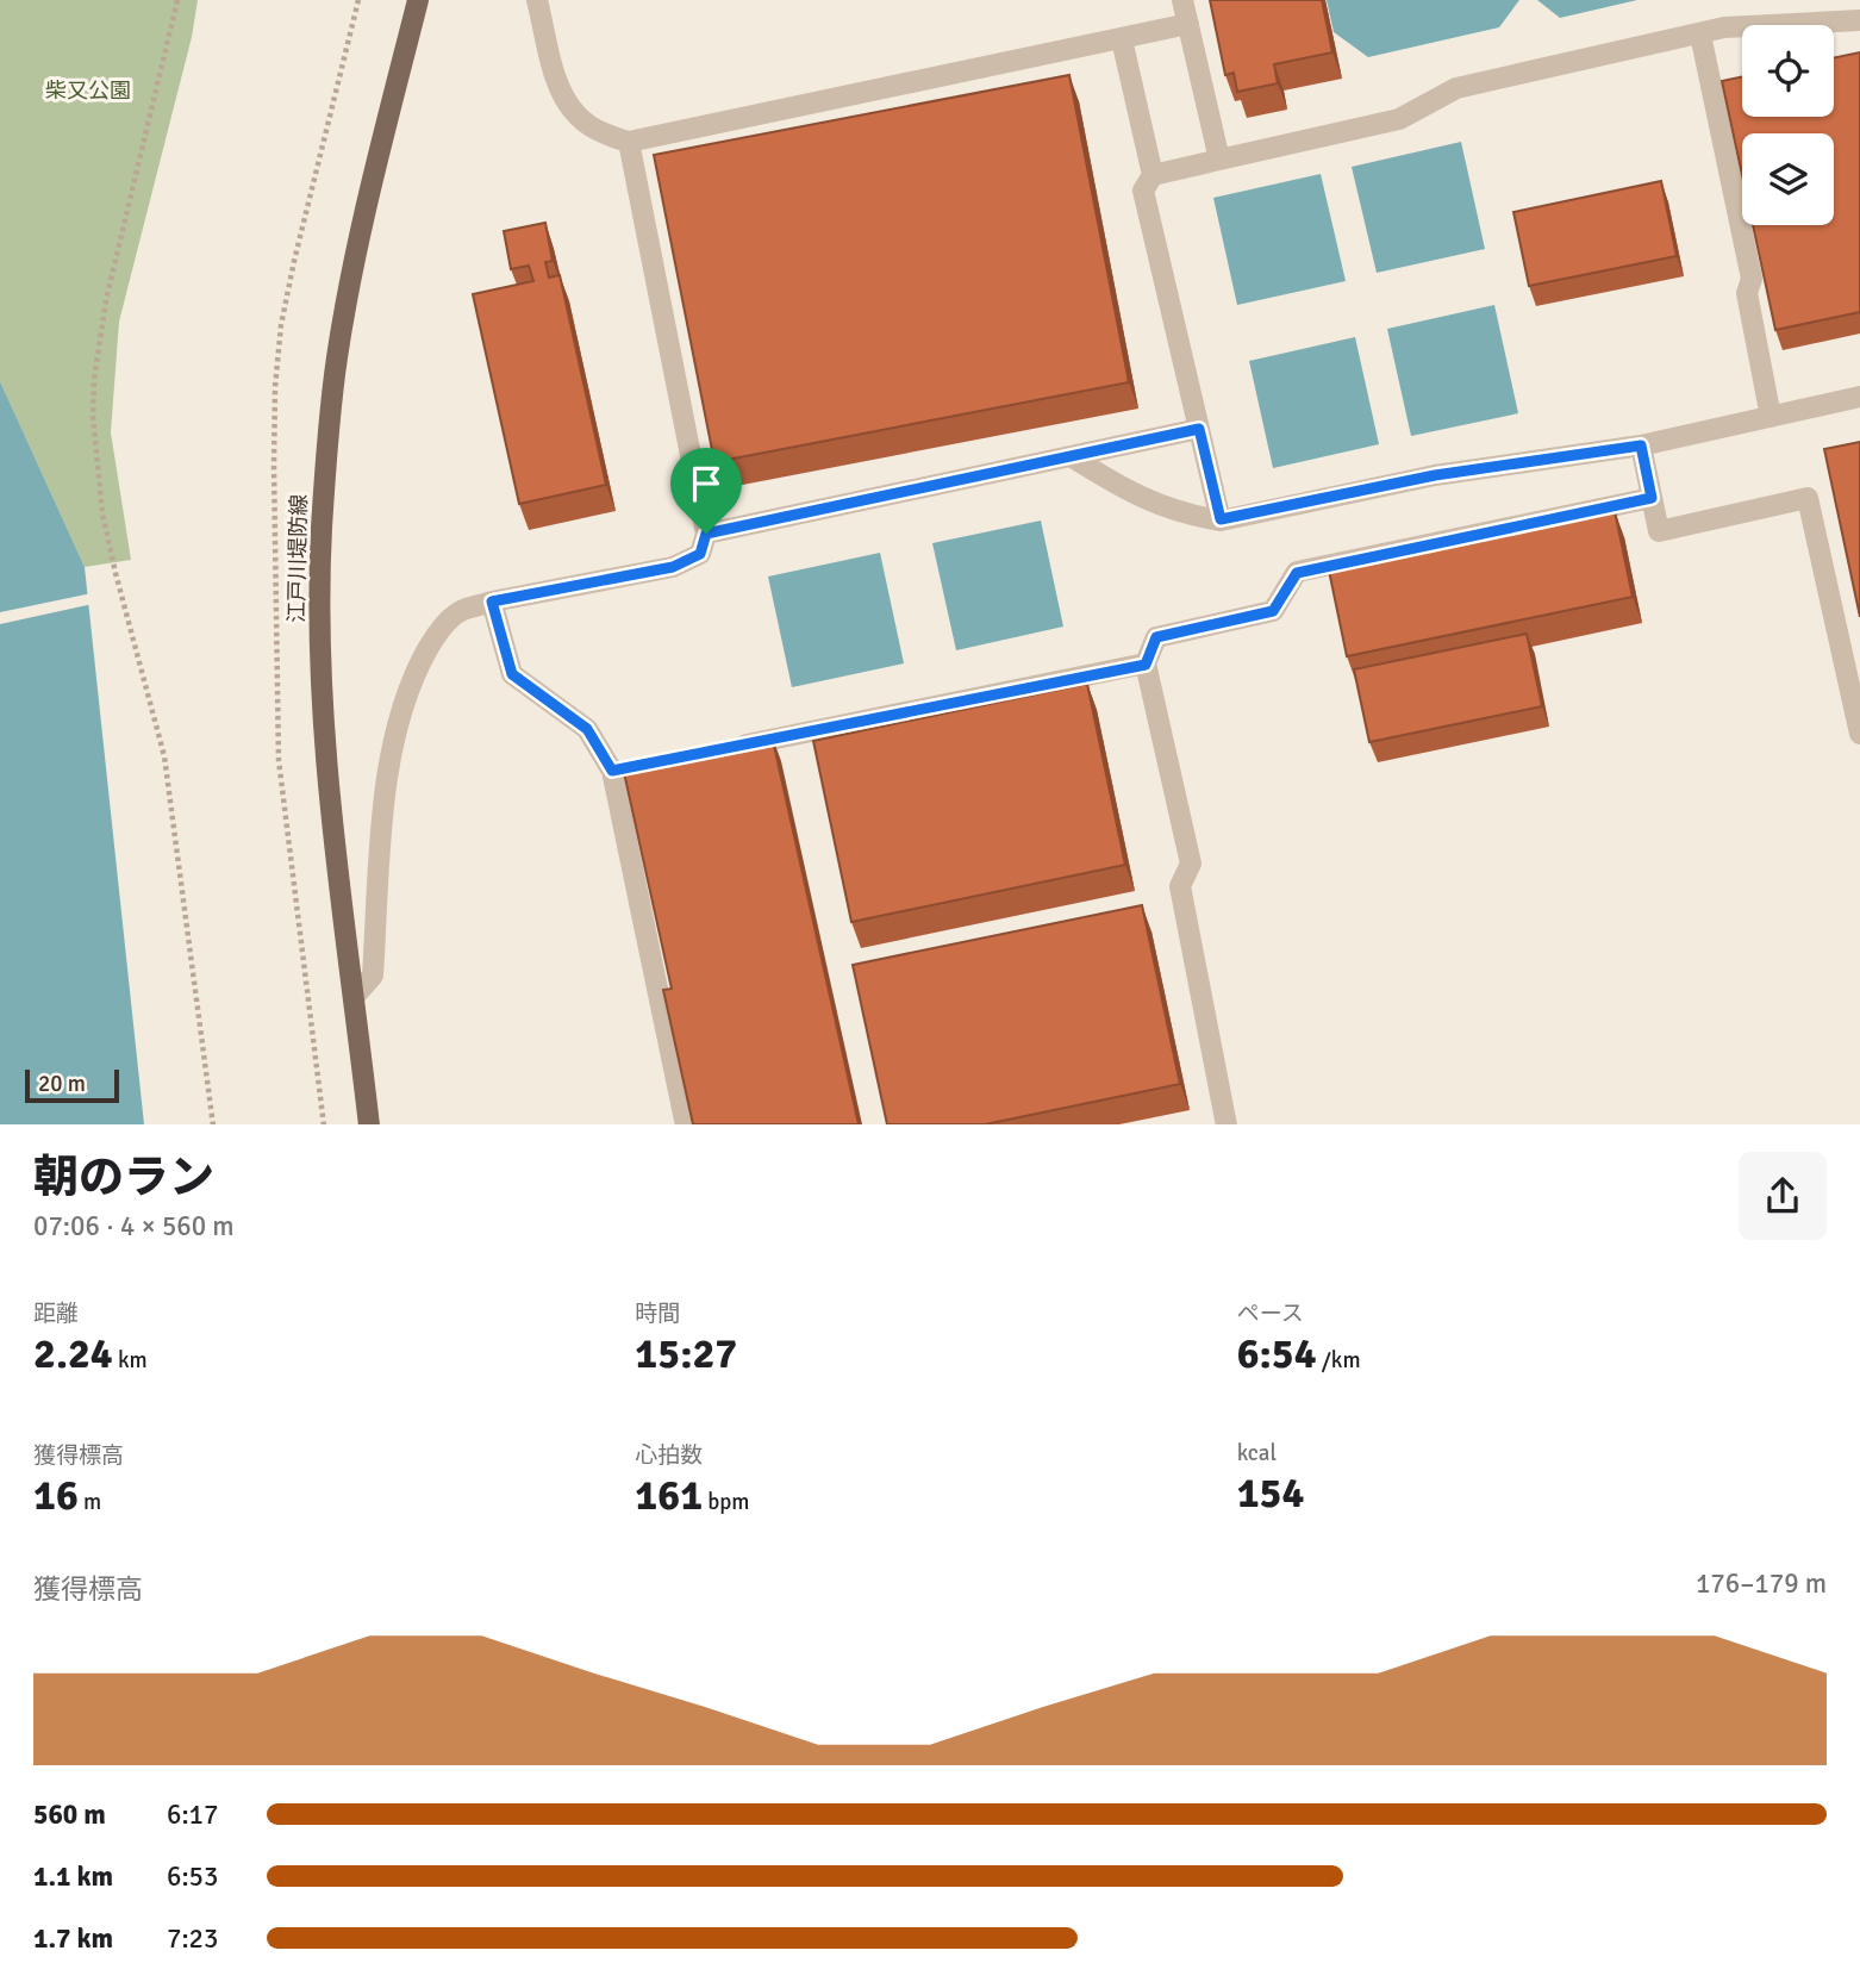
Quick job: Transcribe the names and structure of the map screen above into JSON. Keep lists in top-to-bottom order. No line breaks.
{"streets":{"main road":["江戸川堤防線"]},"parks":["柴又公園"],"scale_bar":"20 m","page":{"scale":"20 m","heading":["朝のラン","07:06 · 4 × 560 m"],"stats":[["距離","2.24 km"],["時間","15:27"],["ペース","6:54 /km"],["獲得標高","16 m"],["心拍数","161 bpm"],["kcal","154"]],"chart":["獲得標高","176–179 m"],"list":[{"name":"560 m","note":"6:17"},{"name":"1.1 km","note":"6:53"},{"name":"1.7 km","note":"7:23"}]}}
